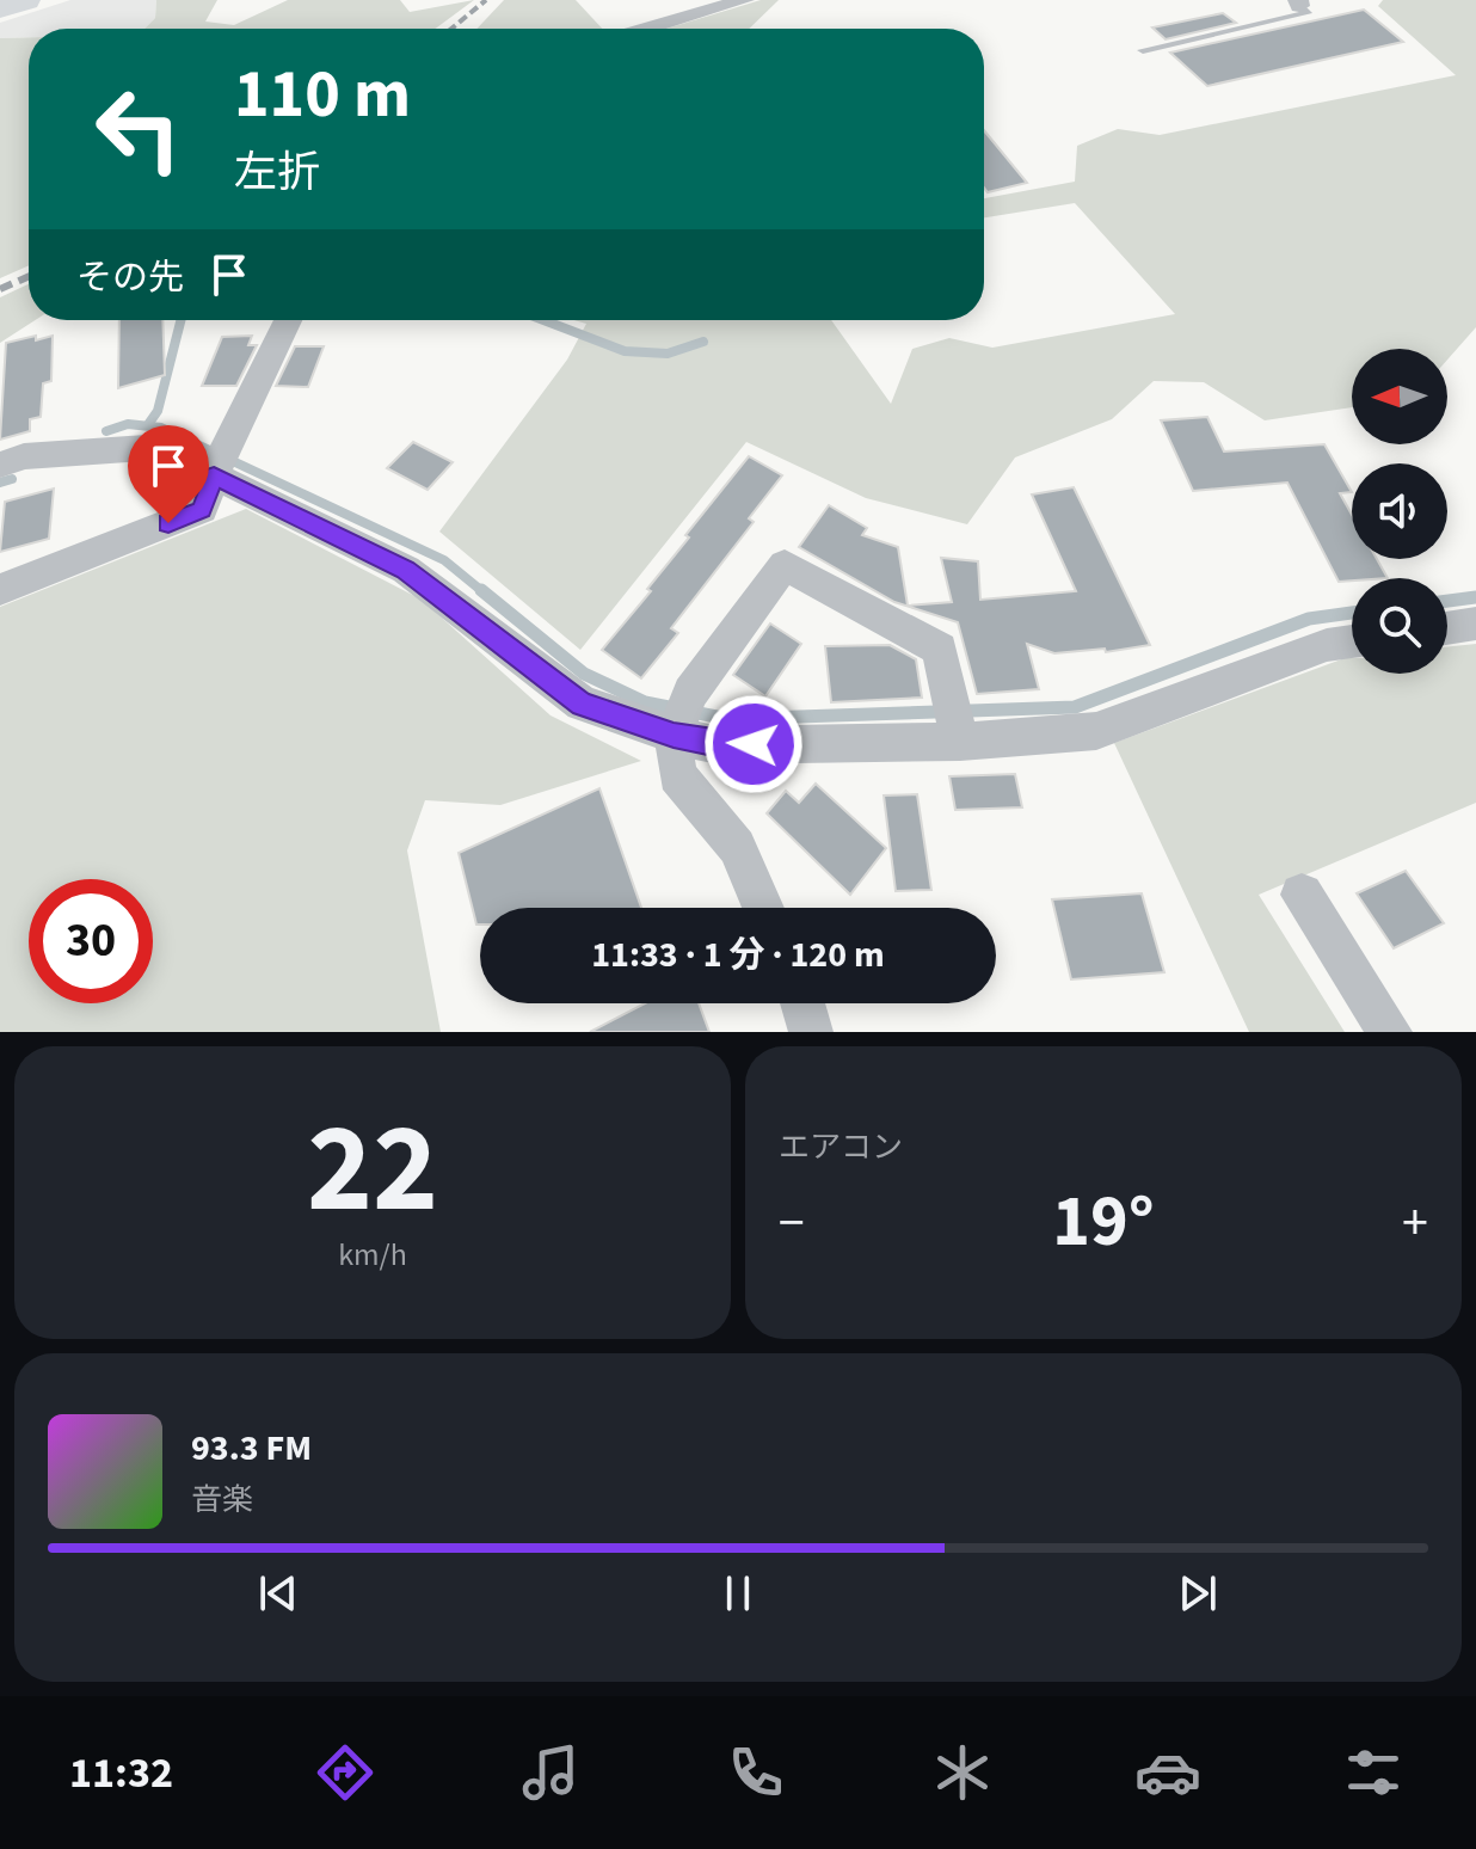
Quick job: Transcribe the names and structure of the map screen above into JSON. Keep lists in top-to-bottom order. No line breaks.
{"north":"left","page":{"turn":["110 m","左折"],"then":"その先","limit":"30","trip":"11:33 · 1 分 · 120 m","tile":[["22","km/h"],"エアコン"],"heat":["−","19°","+"],"song":["93.3 FM","音楽"],"tabs":"11:32"}}
